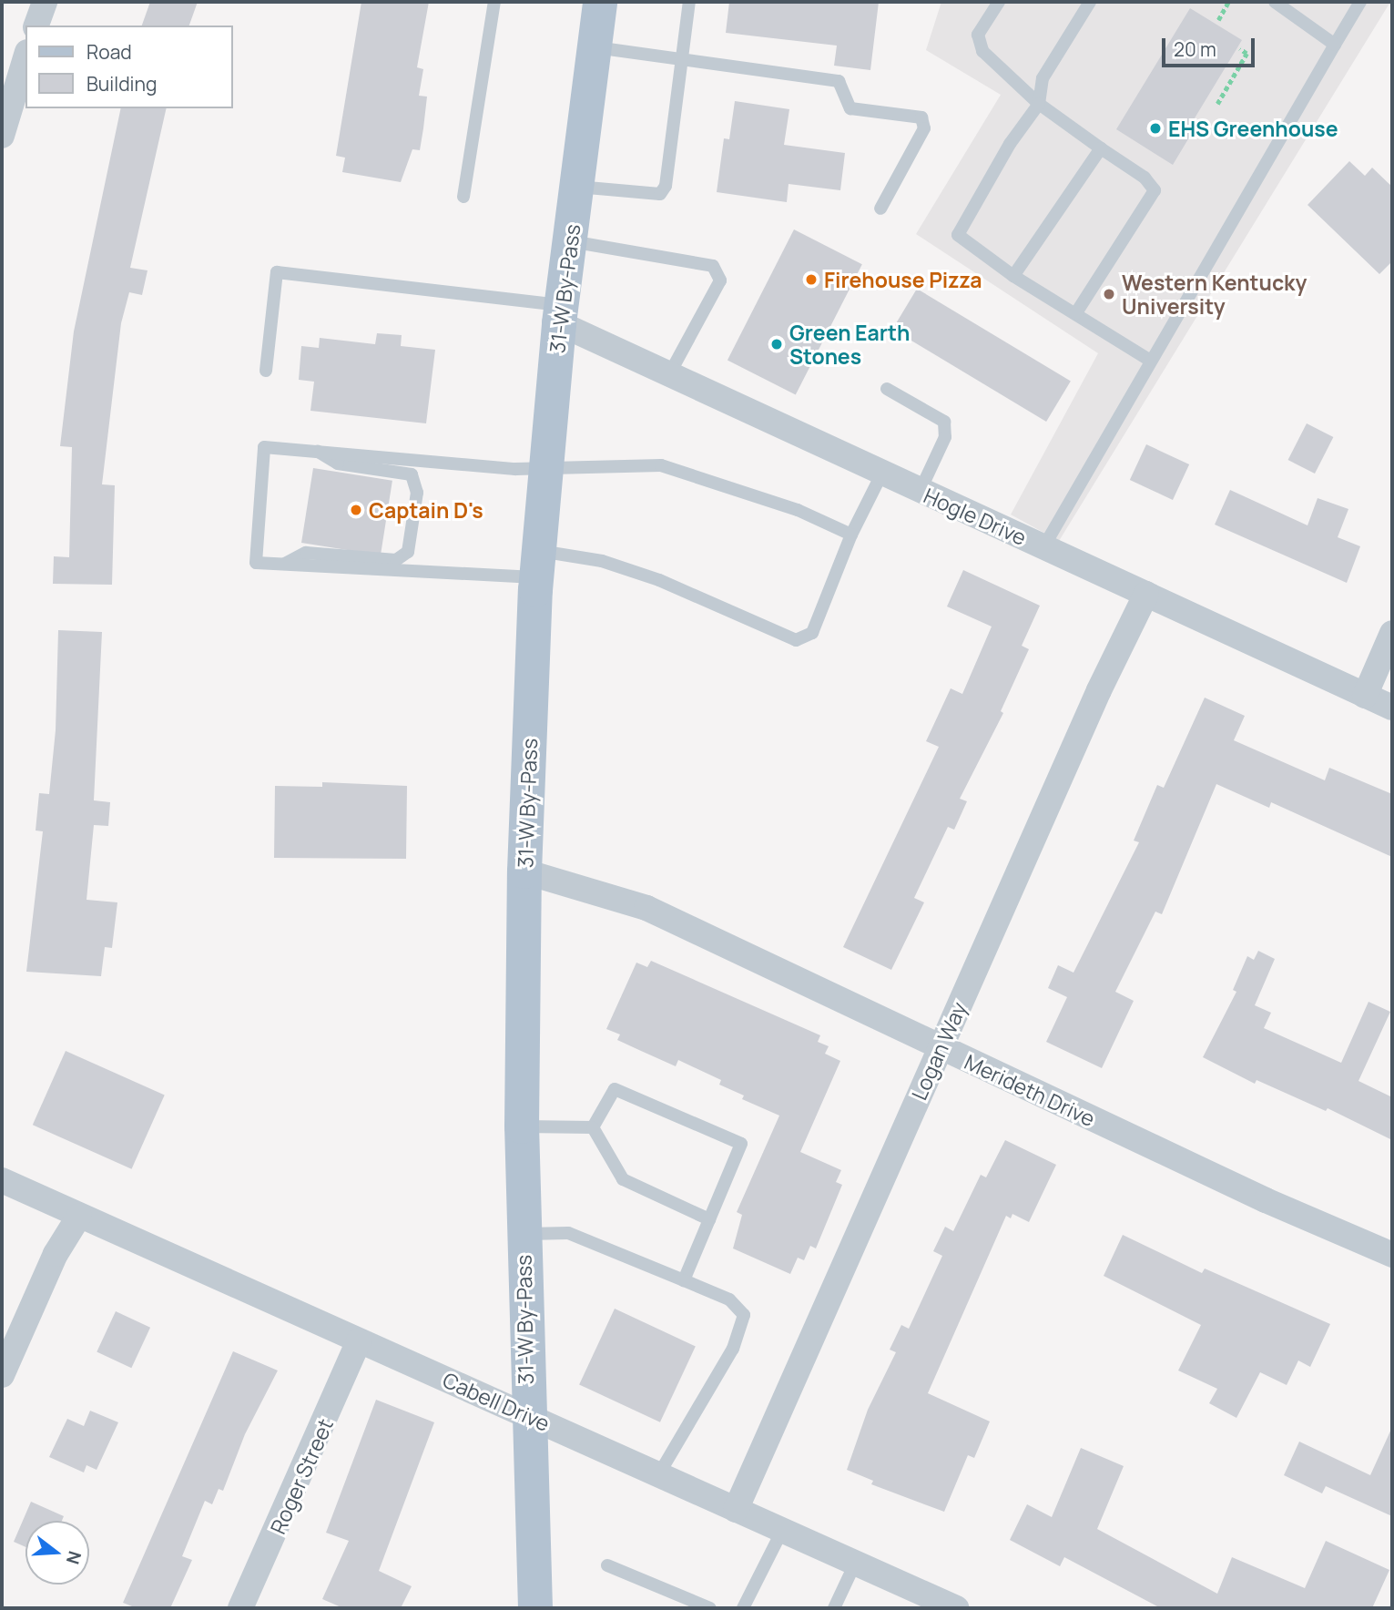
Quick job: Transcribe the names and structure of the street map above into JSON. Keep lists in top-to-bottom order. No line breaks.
{"streets":{"main road":["31-W By-Pass"],"street":["Hogle Drive","Logan Way","Merideth Drive","Cabell Drive","Roger Street"]},"crossings":[["31-W By-Pass","Hogle Drive"],["31-W By-Pass","Merideth Drive"],["31-W By-Pass","Cabell Drive"],["Hogle Drive","Logan Way"],["Logan Way","Merideth Drive"],["Logan Way","Cabell Drive"],["Cabell Drive","Roger Street"]],"places":["EHS Greenhouse","Firehouse Pizza","Western Kentucky University","Green Earth Stones","Captain D's"],"legend":["Road","Building"],"scale_bar":"20 m","north":"right"}
